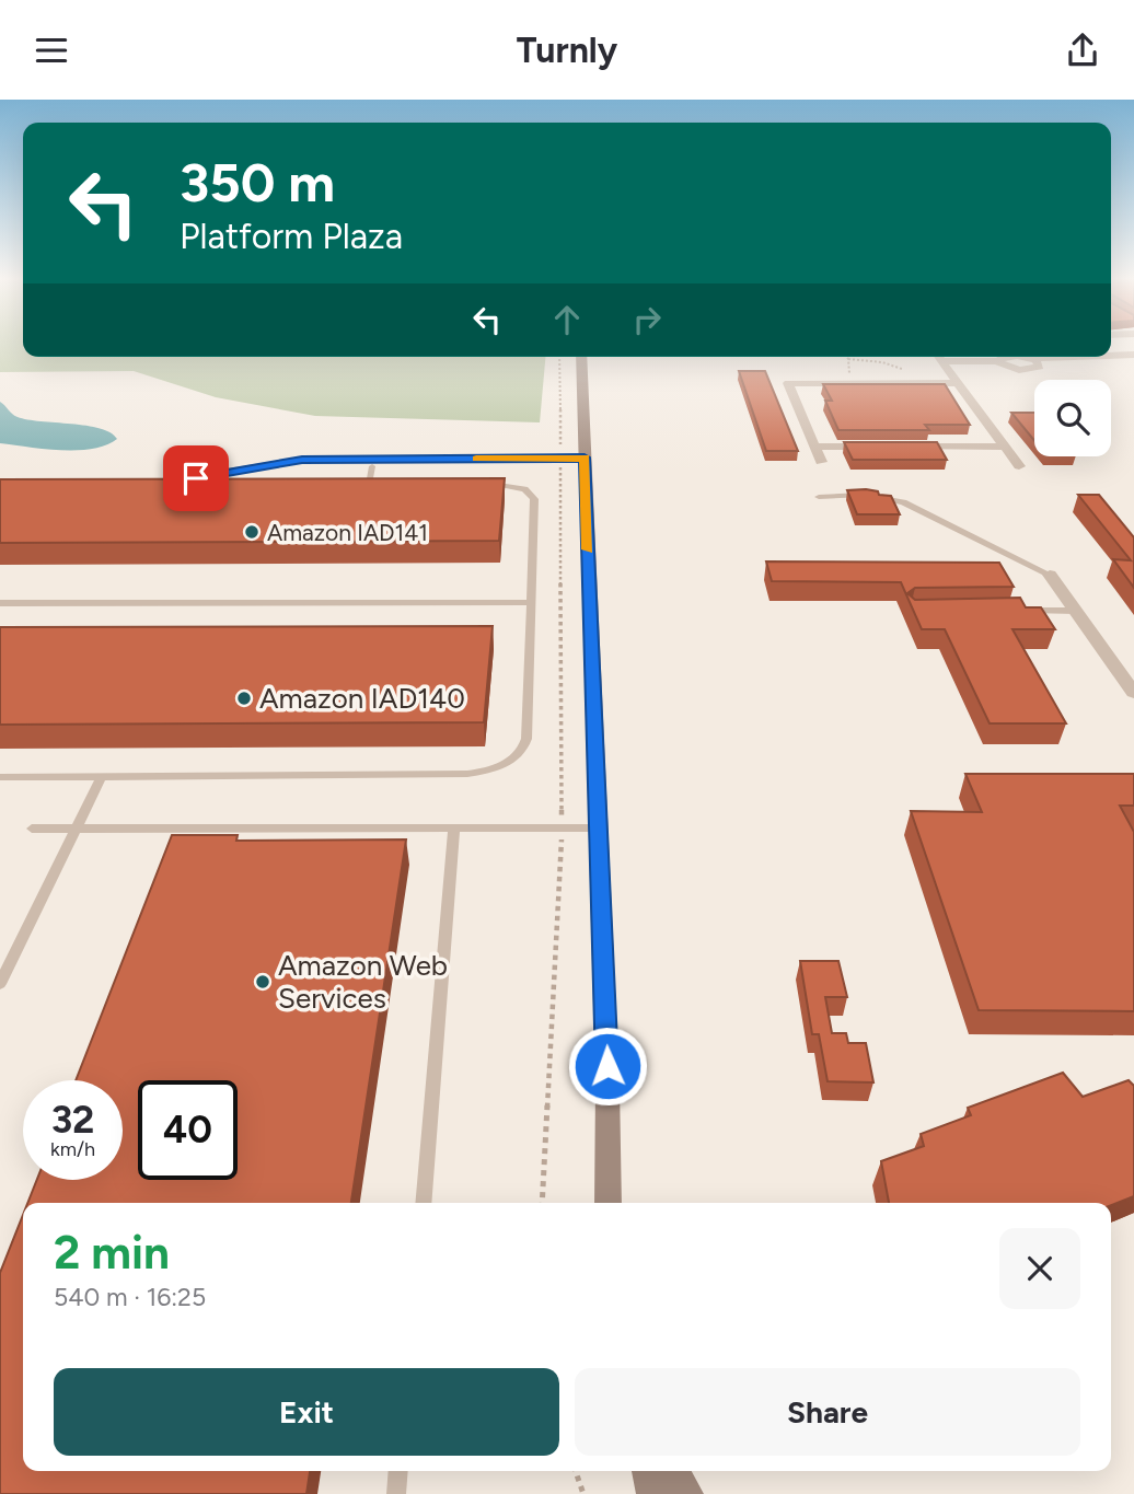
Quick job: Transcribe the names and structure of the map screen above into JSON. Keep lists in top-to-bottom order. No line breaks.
{"places":["Amazon IAD141","Amazon IAD140","Amazon Web Services"],"page":{"header":"Turnly","turn":["350 m","Platform Plaza"],"speed":"32 km/h","limit":"40","heading":["2 min","540 m · 16:25"],"buttons":["Exit","Share"]}}
